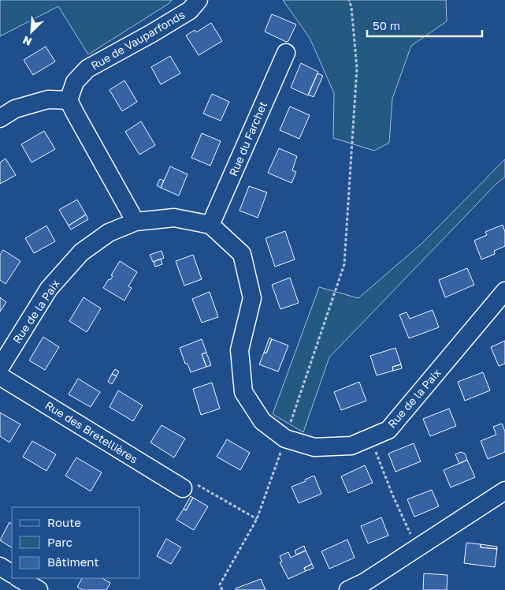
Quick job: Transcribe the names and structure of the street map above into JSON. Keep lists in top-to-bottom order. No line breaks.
{"streets":{"street":["Rue de Vauparfonds","Rue du Farchet","Rue de la Paix","Rue des Bretellières"]},"crossings":[["Rue du Farchet","Rue de la Paix"]],"legend":["Route","Parc","Bâtiment"],"scale_bar":"50 m","north":"bottom left"}
